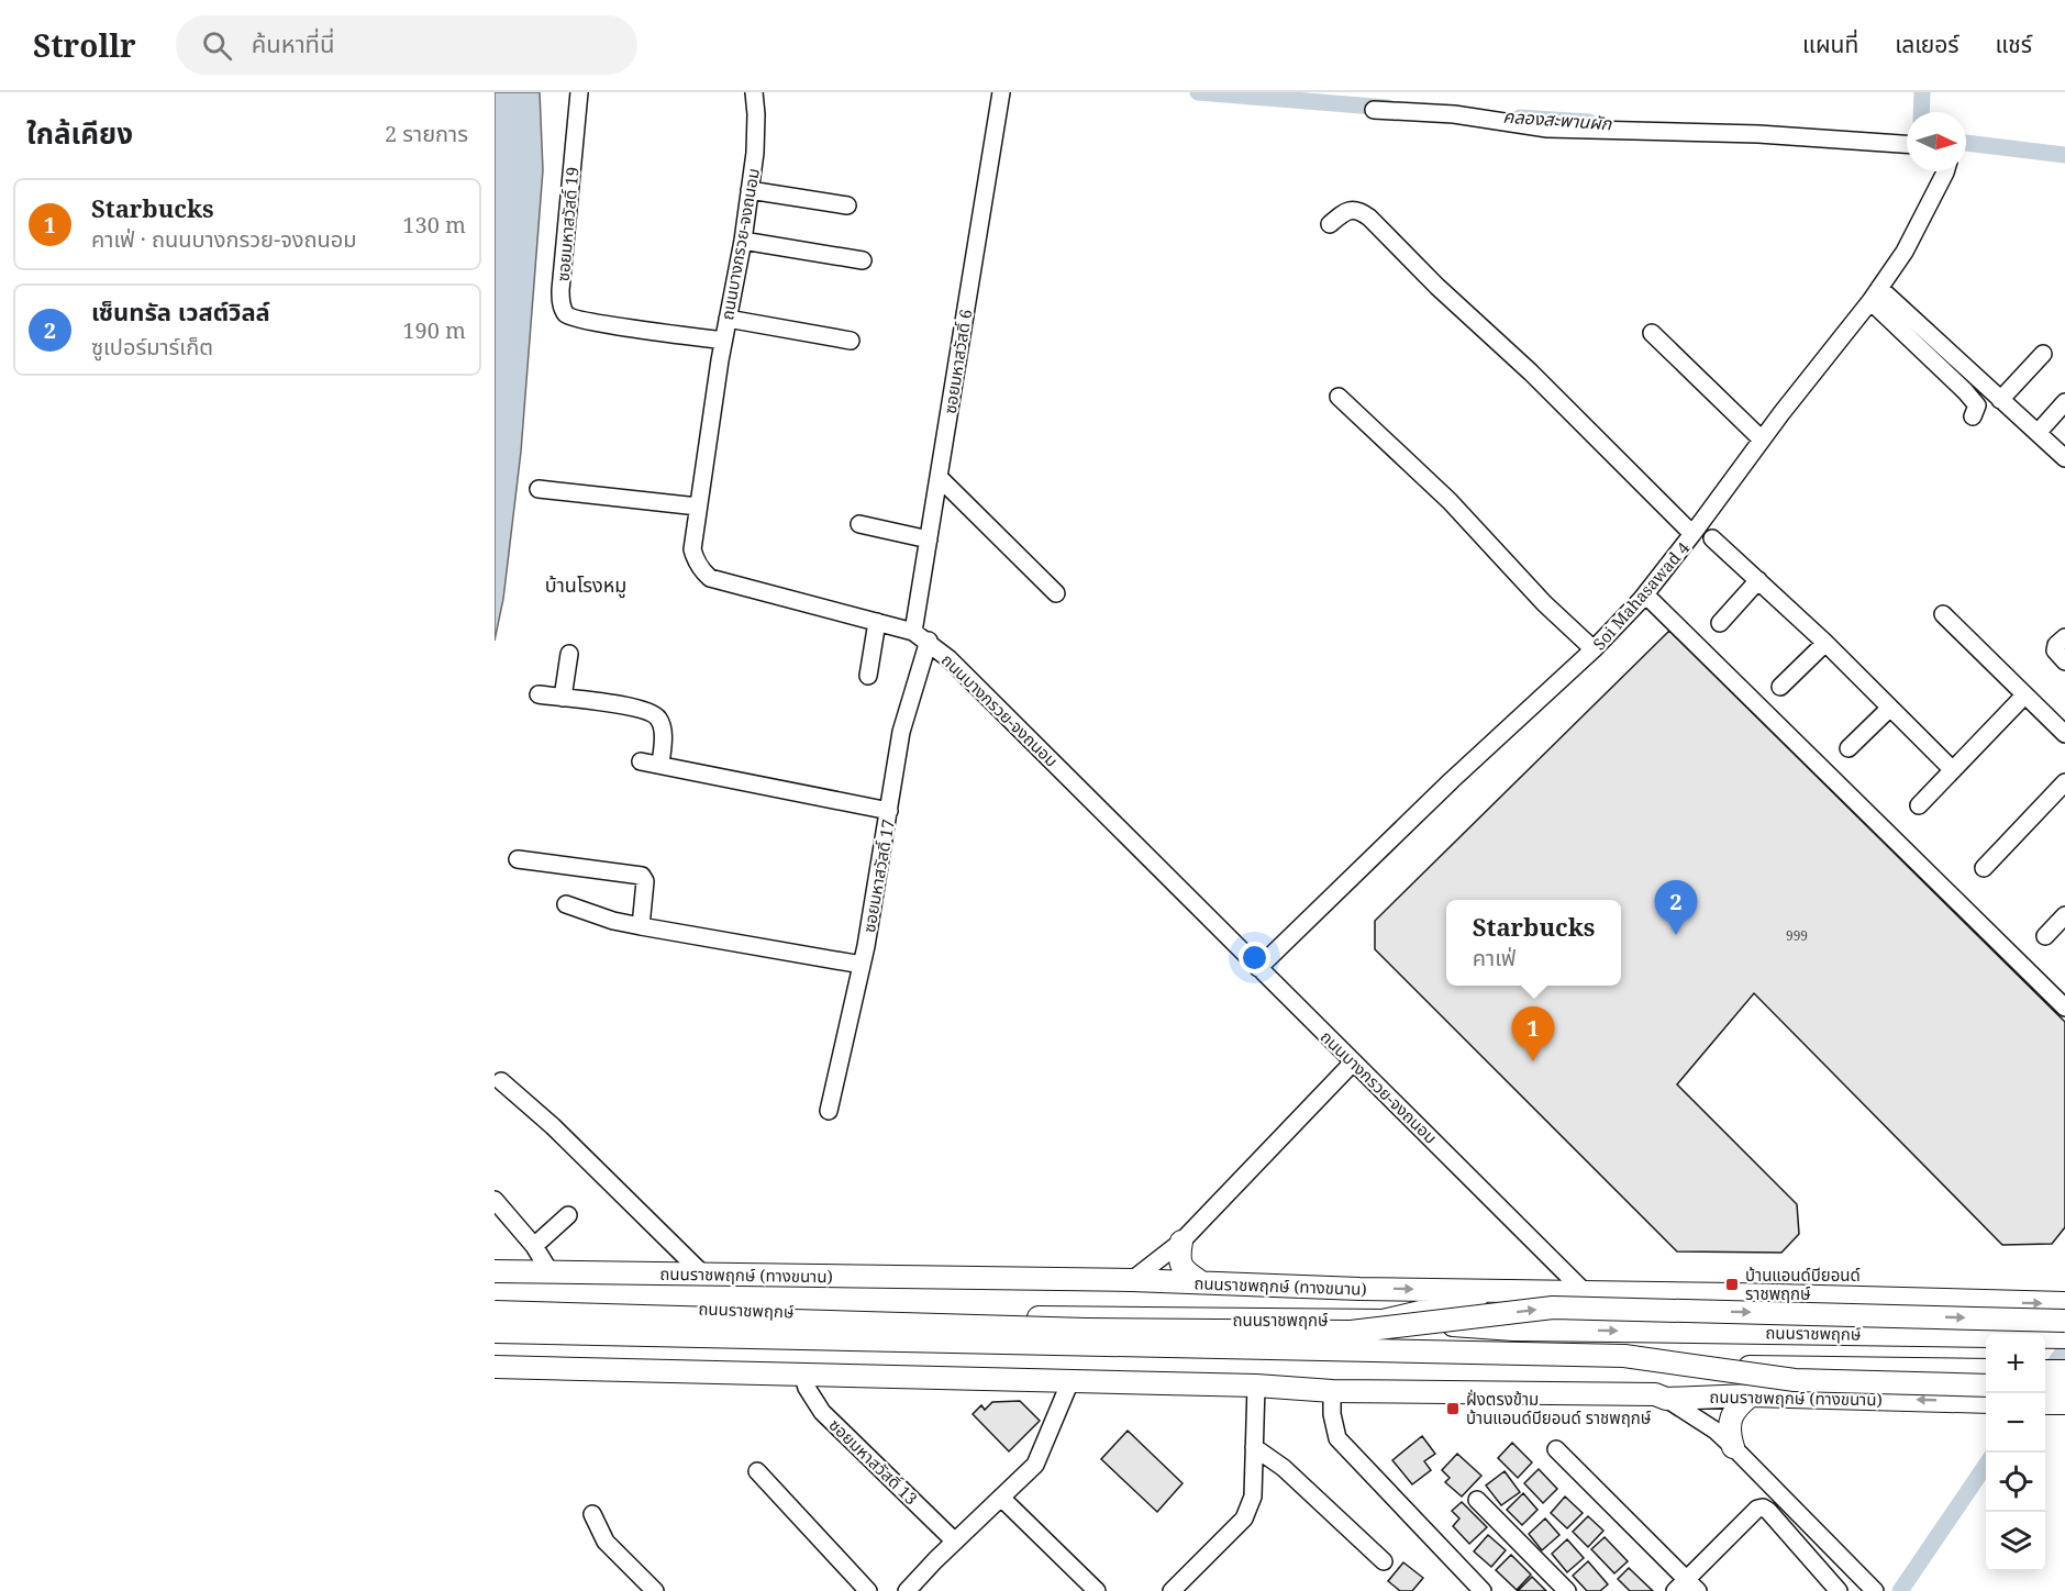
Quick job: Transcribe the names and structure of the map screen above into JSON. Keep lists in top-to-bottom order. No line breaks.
{"streets":{"main road":["ถนนราชพฤกษ์ (ทางขนาน)","ถนนราชพฤกษ์"],"street":["ซอยมหาสวัสดิ์ 19","ถนนบางกรวย-จงถนอม","ซอยมหาสวัสดิ์ 6","Soi Mahasawad 4","ซอยมหาสวัสดิ์ 17","ซอยมหาสวัสดิ์ 13"]},"crossings":[["ซอยมหาสวัสดิ์ 19","ถนนบางกรวย-จงถนอม"],["ถนนบางกรวย-จงถนอม","ซอยมหาสวัสดิ์ 6"],["ถนนบางกรวย-จงถนอม","Soi Mahasawad 4"],["ถนนบางกรวย-จงถนอม","ซอยมหาสวัสดิ์ 17"],["ถนนบางกรวย-จงถนอม","ถนนราชพฤกษ์ (ทางขนาน)"],["ซอยมหาสวัสดิ์ 6","ซอยมหาสวัสดิ์ 17"],["ถนนราชพฤกษ์ (ทางขนาน)","ซอยมหาสวัสดิ์ 13"]],"districts":["บ้านโรงหมู"],"water":["คลองสะพานผัก"],"places":{"transit":["บ้านแอนด์บียอนด์ ราชพฤกษ์","ฝั่งตรงข้าม บ้านแอนด์บียอนด์ ราชพฤกษ์"]},"house_numbers":["999"],"north":"right","page":{"header":"Strollr","search":"ค้นหาที่นี่","nav":["แผนที่","เลเยอร์","แชร์"],"heading":["ใกล้เคียง","2 รายการ"],"list":[{"mark":"1","name":"Starbucks","note":"คาเฟ่ · ถนนบางกรวย-จงถนอม","value":"130 m"},{"mark":"2","name":"เซ็นทรัล เวสต์วิลล์","note":"ซูเปอร์มาร์เก็ต","value":"190 m"}],"pins":["2","1"],"popup":["Starbucks","คาเฟ่"],"map_buttons":["+","−"]}}
